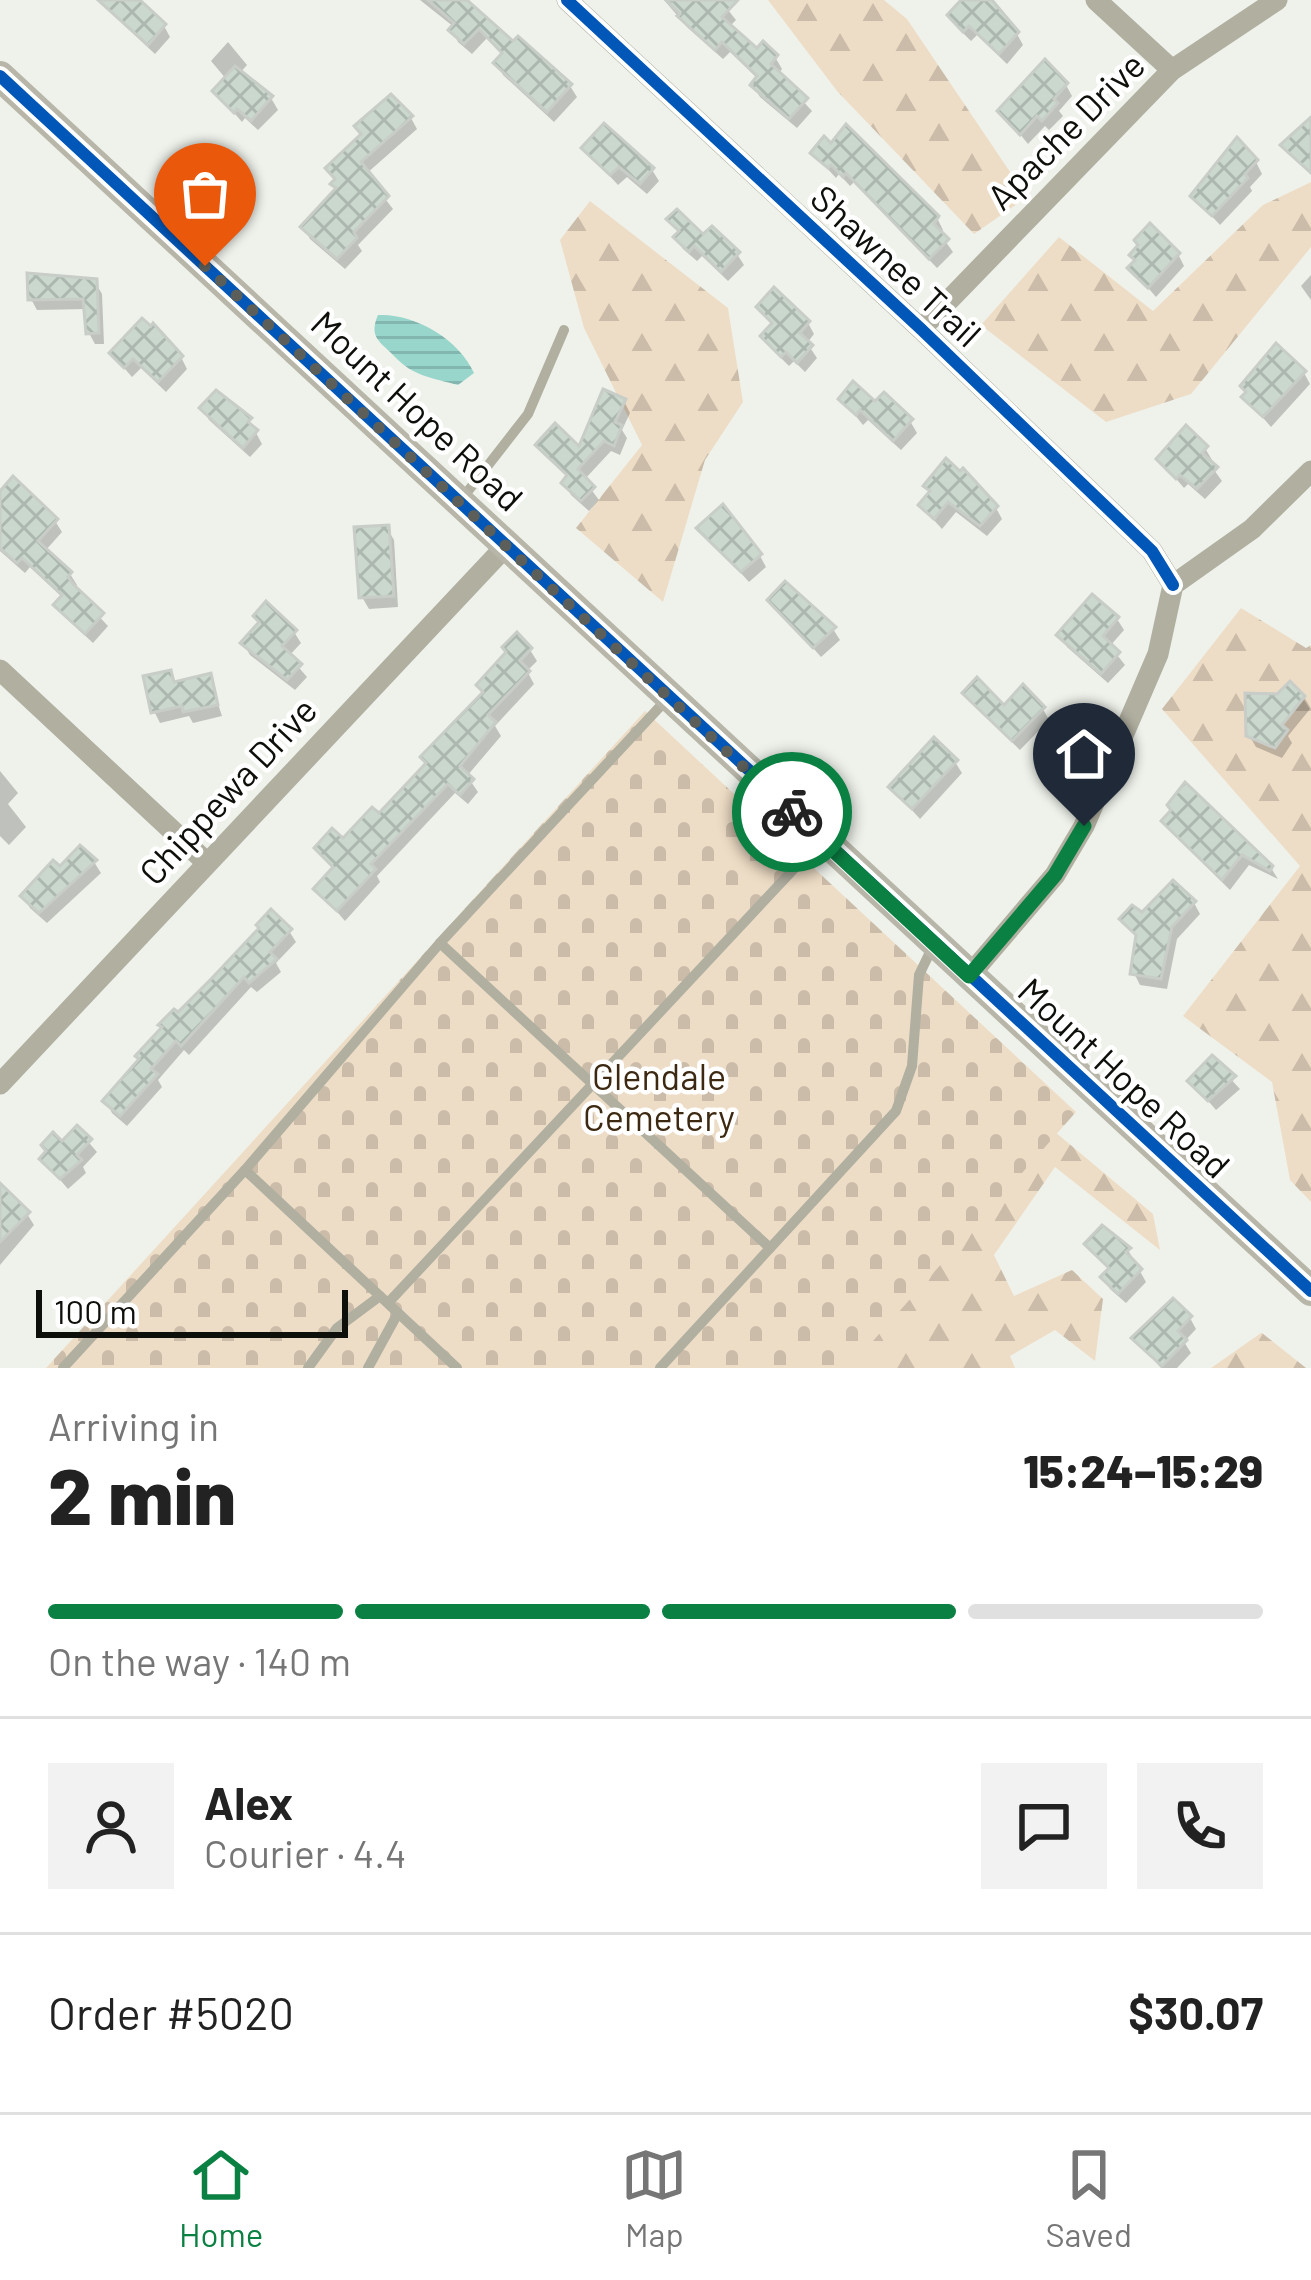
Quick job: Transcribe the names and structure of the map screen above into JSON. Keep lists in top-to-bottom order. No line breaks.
{"streets":{"street":["Apache Drive","Shawnee Trail","Mount Hope Road","Chippewa Drive"]},"crossings":[["Apache Drive","Shawnee Trail"],["Mount Hope Road","Chippewa Drive"]],"parks":["Glendale Cemetery"],"scale_bar":"100 m","page":{"scale":"100 m","heading":["2 min","Arriving in","15:24–15:29"],"panel":["Alex","Courier · 4.4","Order #5020","$30.07"],"bar":"On the way · 140 m","tabs":["Home","Map","Saved"]}}
